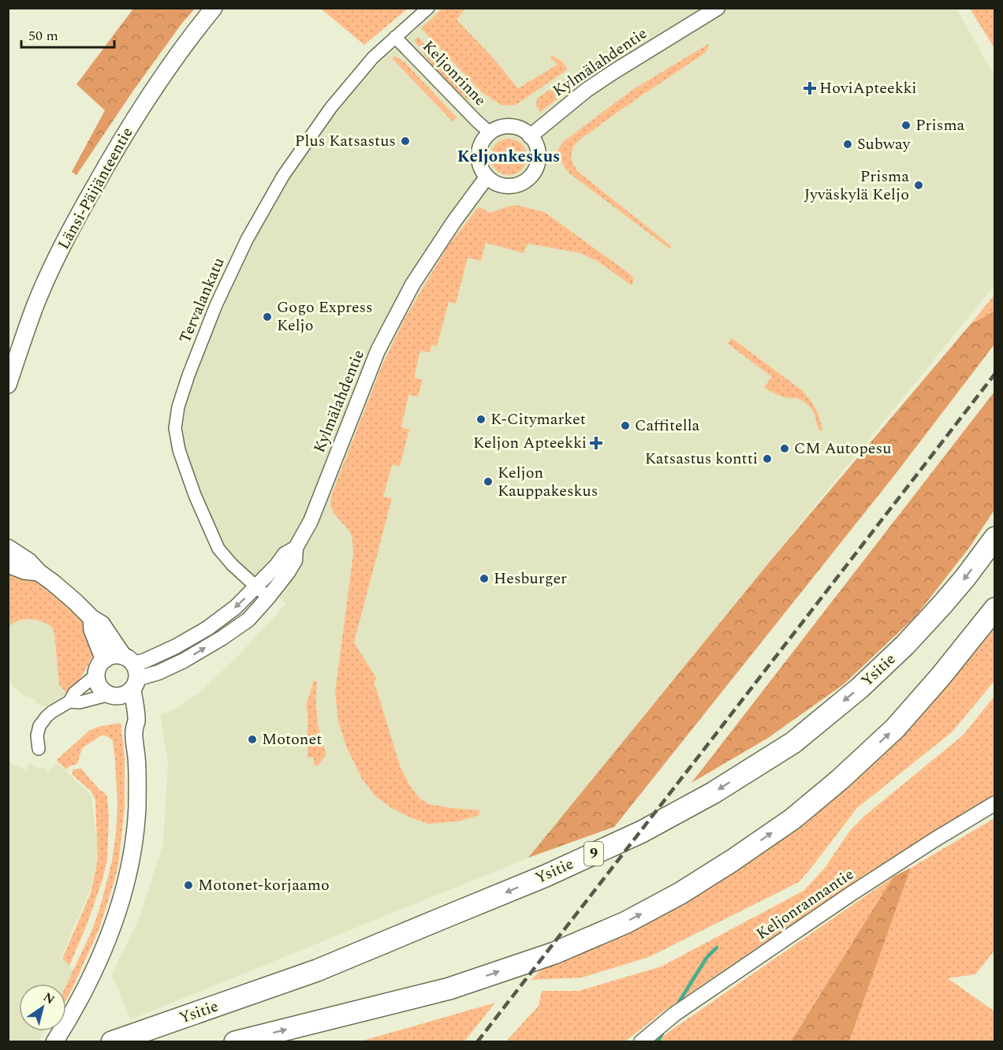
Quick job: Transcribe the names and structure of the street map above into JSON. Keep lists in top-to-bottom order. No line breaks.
{"streets":{"highway":["Ysitie","9"],"main road":["Länsi-Päijänteentie"],"street":["Kylmälahdentie","Keljonrinne","Tervalankatu","Keljonrannantie"]},"crossings":[["Kylmälahdentie","Keljonrinne"],["Kylmälahdentie","Tervalankatu"],["Keljonrinne","Tervalankatu"]],"districts":["Keljonkeskus"],"places":{"health":["HoviApteekki","Keljon Apteekki"],"other":["Prisma","Plus Katsastus","Subway","Prisma Jyväskylä Keljo","Gogo Express Keljo","K-Citymarket","Caffitella","CM Autopesu","Katsastus kontti","Keljon Kauppakeskus","Hesburger","Motonet","Motonet-korjaamo"]},"scale_bar":"50 m","north":"top right"}
